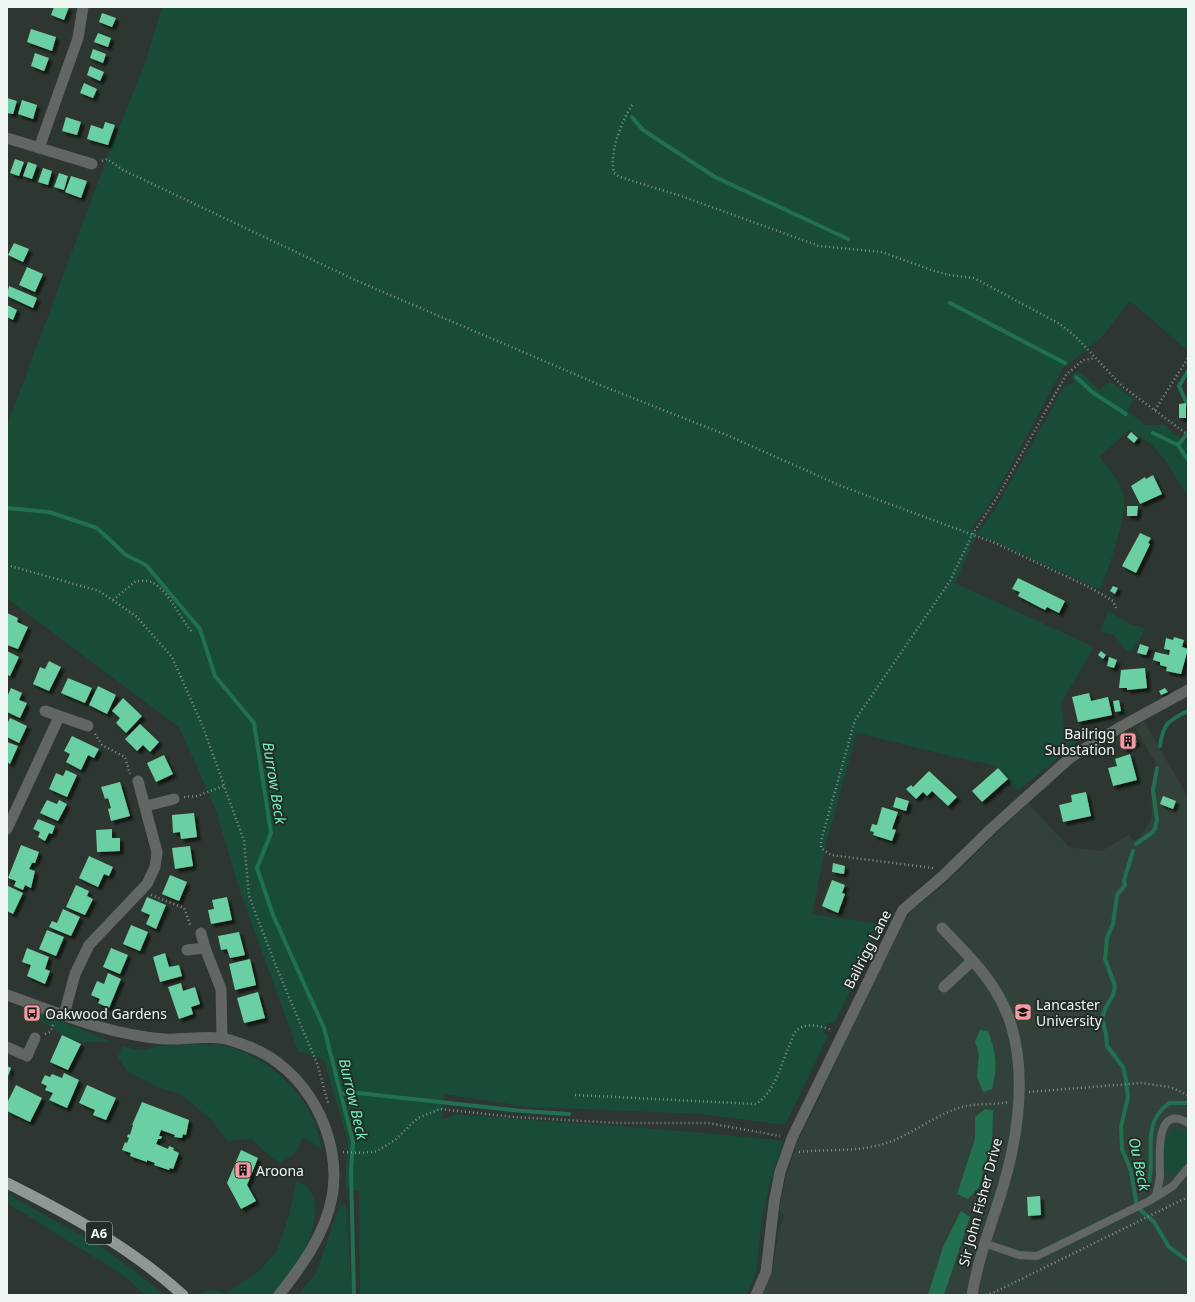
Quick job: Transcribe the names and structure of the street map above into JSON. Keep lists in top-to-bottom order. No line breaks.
{"streets":{"main road":["A6"],"street":["Bailrigg Lane","Sir John Fisher Drive"]},"water":["Burrow Beck","Ou Beck"],"places":{"building":["Bailrigg Substation","Aroona"],"school or university":["Lancaster University"],"bus stop":["Oakwood Gardens"]}}
